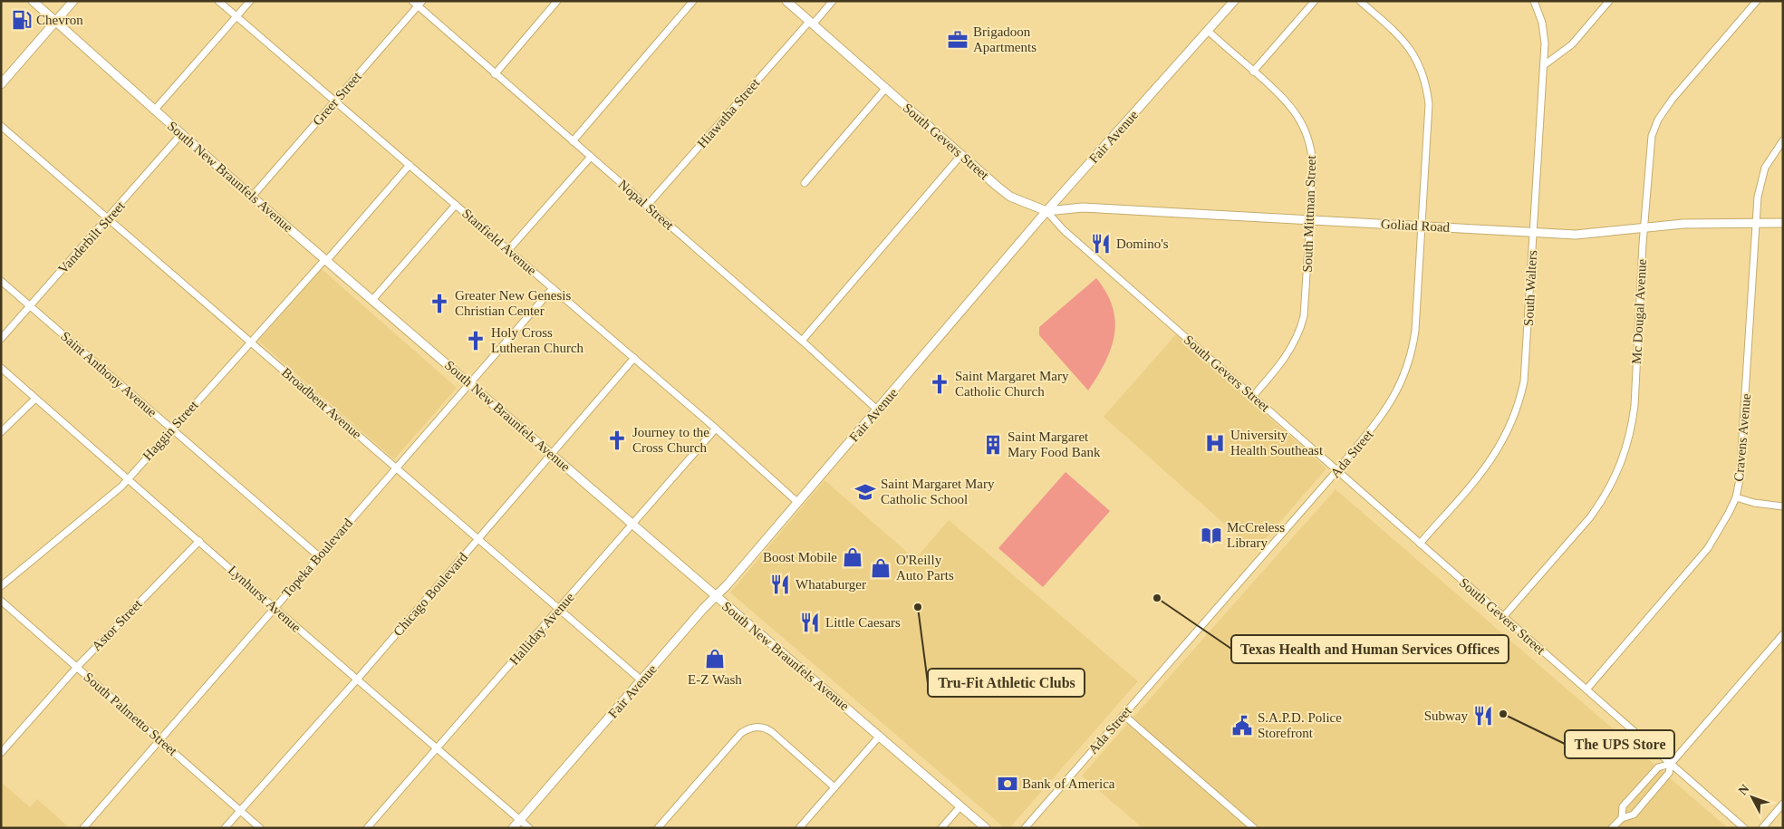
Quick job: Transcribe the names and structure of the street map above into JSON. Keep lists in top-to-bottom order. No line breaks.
{"streets":{"main road":["Fair Avenue","South Gevers Street","South New Braunfels Avenue","Goliad Road"],"street":["Greer Street","Hiawatha Street","Nopal Street","South Mittman Street","Vanderbilt Street","Stanfield Avenue","South Walters","Mc Dougal Avenue","Saint Anthony Avenue","Broadbent Avenue","Haggin Street","Cravens Avenue","Ada Street","Topeka Boulevard","Chicago Boulevard","Lynhurst Avenue","Astor Street","Halliday Avenue","South Palmetto Street"]},"crossings":[["Greer Street","South New Braunfels Avenue"],["Greer Street","Nopal Street"],["Greer Street","Stanfield Avenue"],["Hiawatha Street","South Gevers Street"],["Hiawatha Street","Nopal Street"],["Fair Avenue","South Gevers Street"],["Fair Avenue","South New Braunfels Avenue"],["Fair Avenue","Nopal Street"],["Fair Avenue","South Mittman Street"],["Fair Avenue","Goliad Road"],["Fair Avenue","Stanfield Avenue"],["Fair Avenue","Broadbent Avenue"],["Fair Avenue","Lynhurst Avenue"],["South Gevers Street","South Mittman Street"],["South Gevers Street","Goliad Road"],["South Gevers Street","South Walters"],["South Gevers Street","Mc Dougal Avenue"],["South Gevers Street","Cravens Avenue"],["South Gevers Street","Ada Street"],["South New Braunfels Avenue","Vanderbilt Street"],["South New Braunfels Avenue","Haggin Street"],["South New Braunfels Avenue","Topeka Boulevard"],["South New Braunfels Avenue","Chicago Boulevard"],["South New Braunfels Avenue","Halliday Avenue"],["South Mittman Street","Goliad Road"],["Goliad Road","South Walters"],["Goliad Road","Mc Dougal Avenue"],["Goliad Road","Cravens Avenue"],["Goliad Road","Ada Street"],["Vanderbilt Street","Saint Anthony Avenue"],["Vanderbilt Street","Broadbent Avenue"],["Stanfield Avenue","Haggin Street"],["Stanfield Avenue","Topeka Boulevard"],["Stanfield Avenue","Chicago Boulevard"],["Stanfield Avenue","Halliday Avenue"],["Saint Anthony Avenue","Haggin Street"],["Saint Anthony Avenue","Topeka Boulevard"],["Broadbent Avenue","Haggin Street"],["Broadbent Avenue","Topeka Boulevard"],["Broadbent Avenue","Chicago Boulevard"],["Broadbent Avenue","Halliday Avenue"],["Haggin Street","Lynhurst Avenue"],["Topeka Boulevard","Lynhurst Avenue"],["Topeka Boulevard","South Palmetto Street"],["Chicago Boulevard","Lynhurst Avenue"],["Chicago Boulevard","South Palmetto Street"],["Lynhurst Avenue","Astor Street"],["Lynhurst Avenue","Halliday Avenue"],["Astor Street","South Palmetto Street"]],"places":{"fuel station":["Chevron"],"office":["Brigadoon Apartments"],"restaurant":["Domino's","Whataburger","Little Caesars","Subway"],"church":["Greater New Genesis Christian Center","Holy Cross Lutheran Church","Saint Margaret Mary Catholic Church","Journey to the Cross Church"],"hospital":["University Health Southeast"],"building":["Saint Margaret Mary Food Bank"],"school or university":["Saint Margaret Mary Catholic School"],"library":["McCreless Library"],"shop":["Boost Mobile","O'Reilly Auto Parts","E-Z Wash"],"other":["Texas Health and Human Services Offices","Tru-Fit Athletic Clubs","The UPS Store"],"public building":["S.A.P.D. Police Storefront"],"bank":["Bank of America"]},"north":"top left"}
